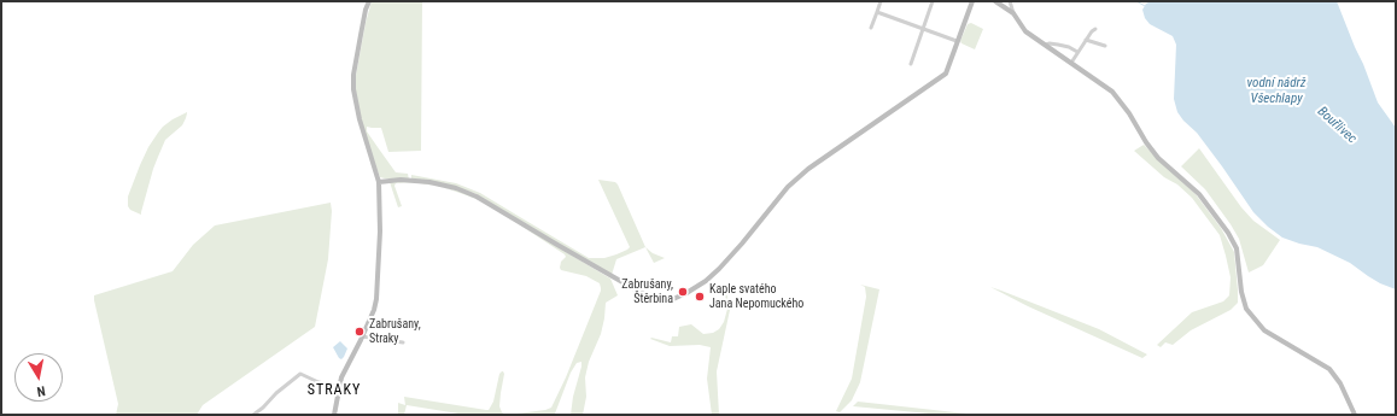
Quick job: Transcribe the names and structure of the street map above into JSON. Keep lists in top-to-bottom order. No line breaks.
{"districts":["STRAKY"],"water":["vodní nádrž Všechlapy","Bouřlivec"],"places":["Zabrušany, Štěrbina","Kaple svatého Jana Nepomuckého","Zabrušany, Straky"],"north":"bottom"}
